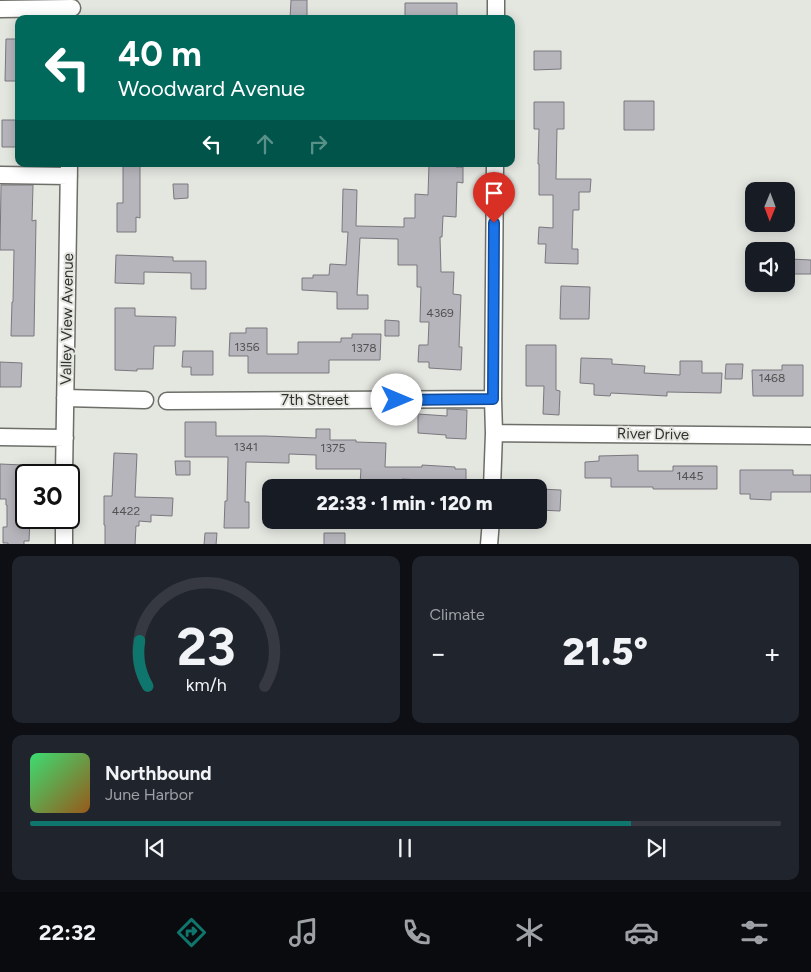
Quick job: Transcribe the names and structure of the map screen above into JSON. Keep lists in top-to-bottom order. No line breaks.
{"streets":{"street":["Valley View Avenue","7th Street","River Drive"]},"house_numbers":["4369","1356","1378","1468","1341","1375","1445","4422"],"north":"bottom","page":{"turn":["40 m","Woodward Avenue"],"limit":"30","trip":"22:33 · 1 min · 120 m","tile":"Climate","heat":["−","21.5°","+"],"song":["Northbound","June Harbor"],"tabs":"22:32","gauge":["23","km/h"]}}
